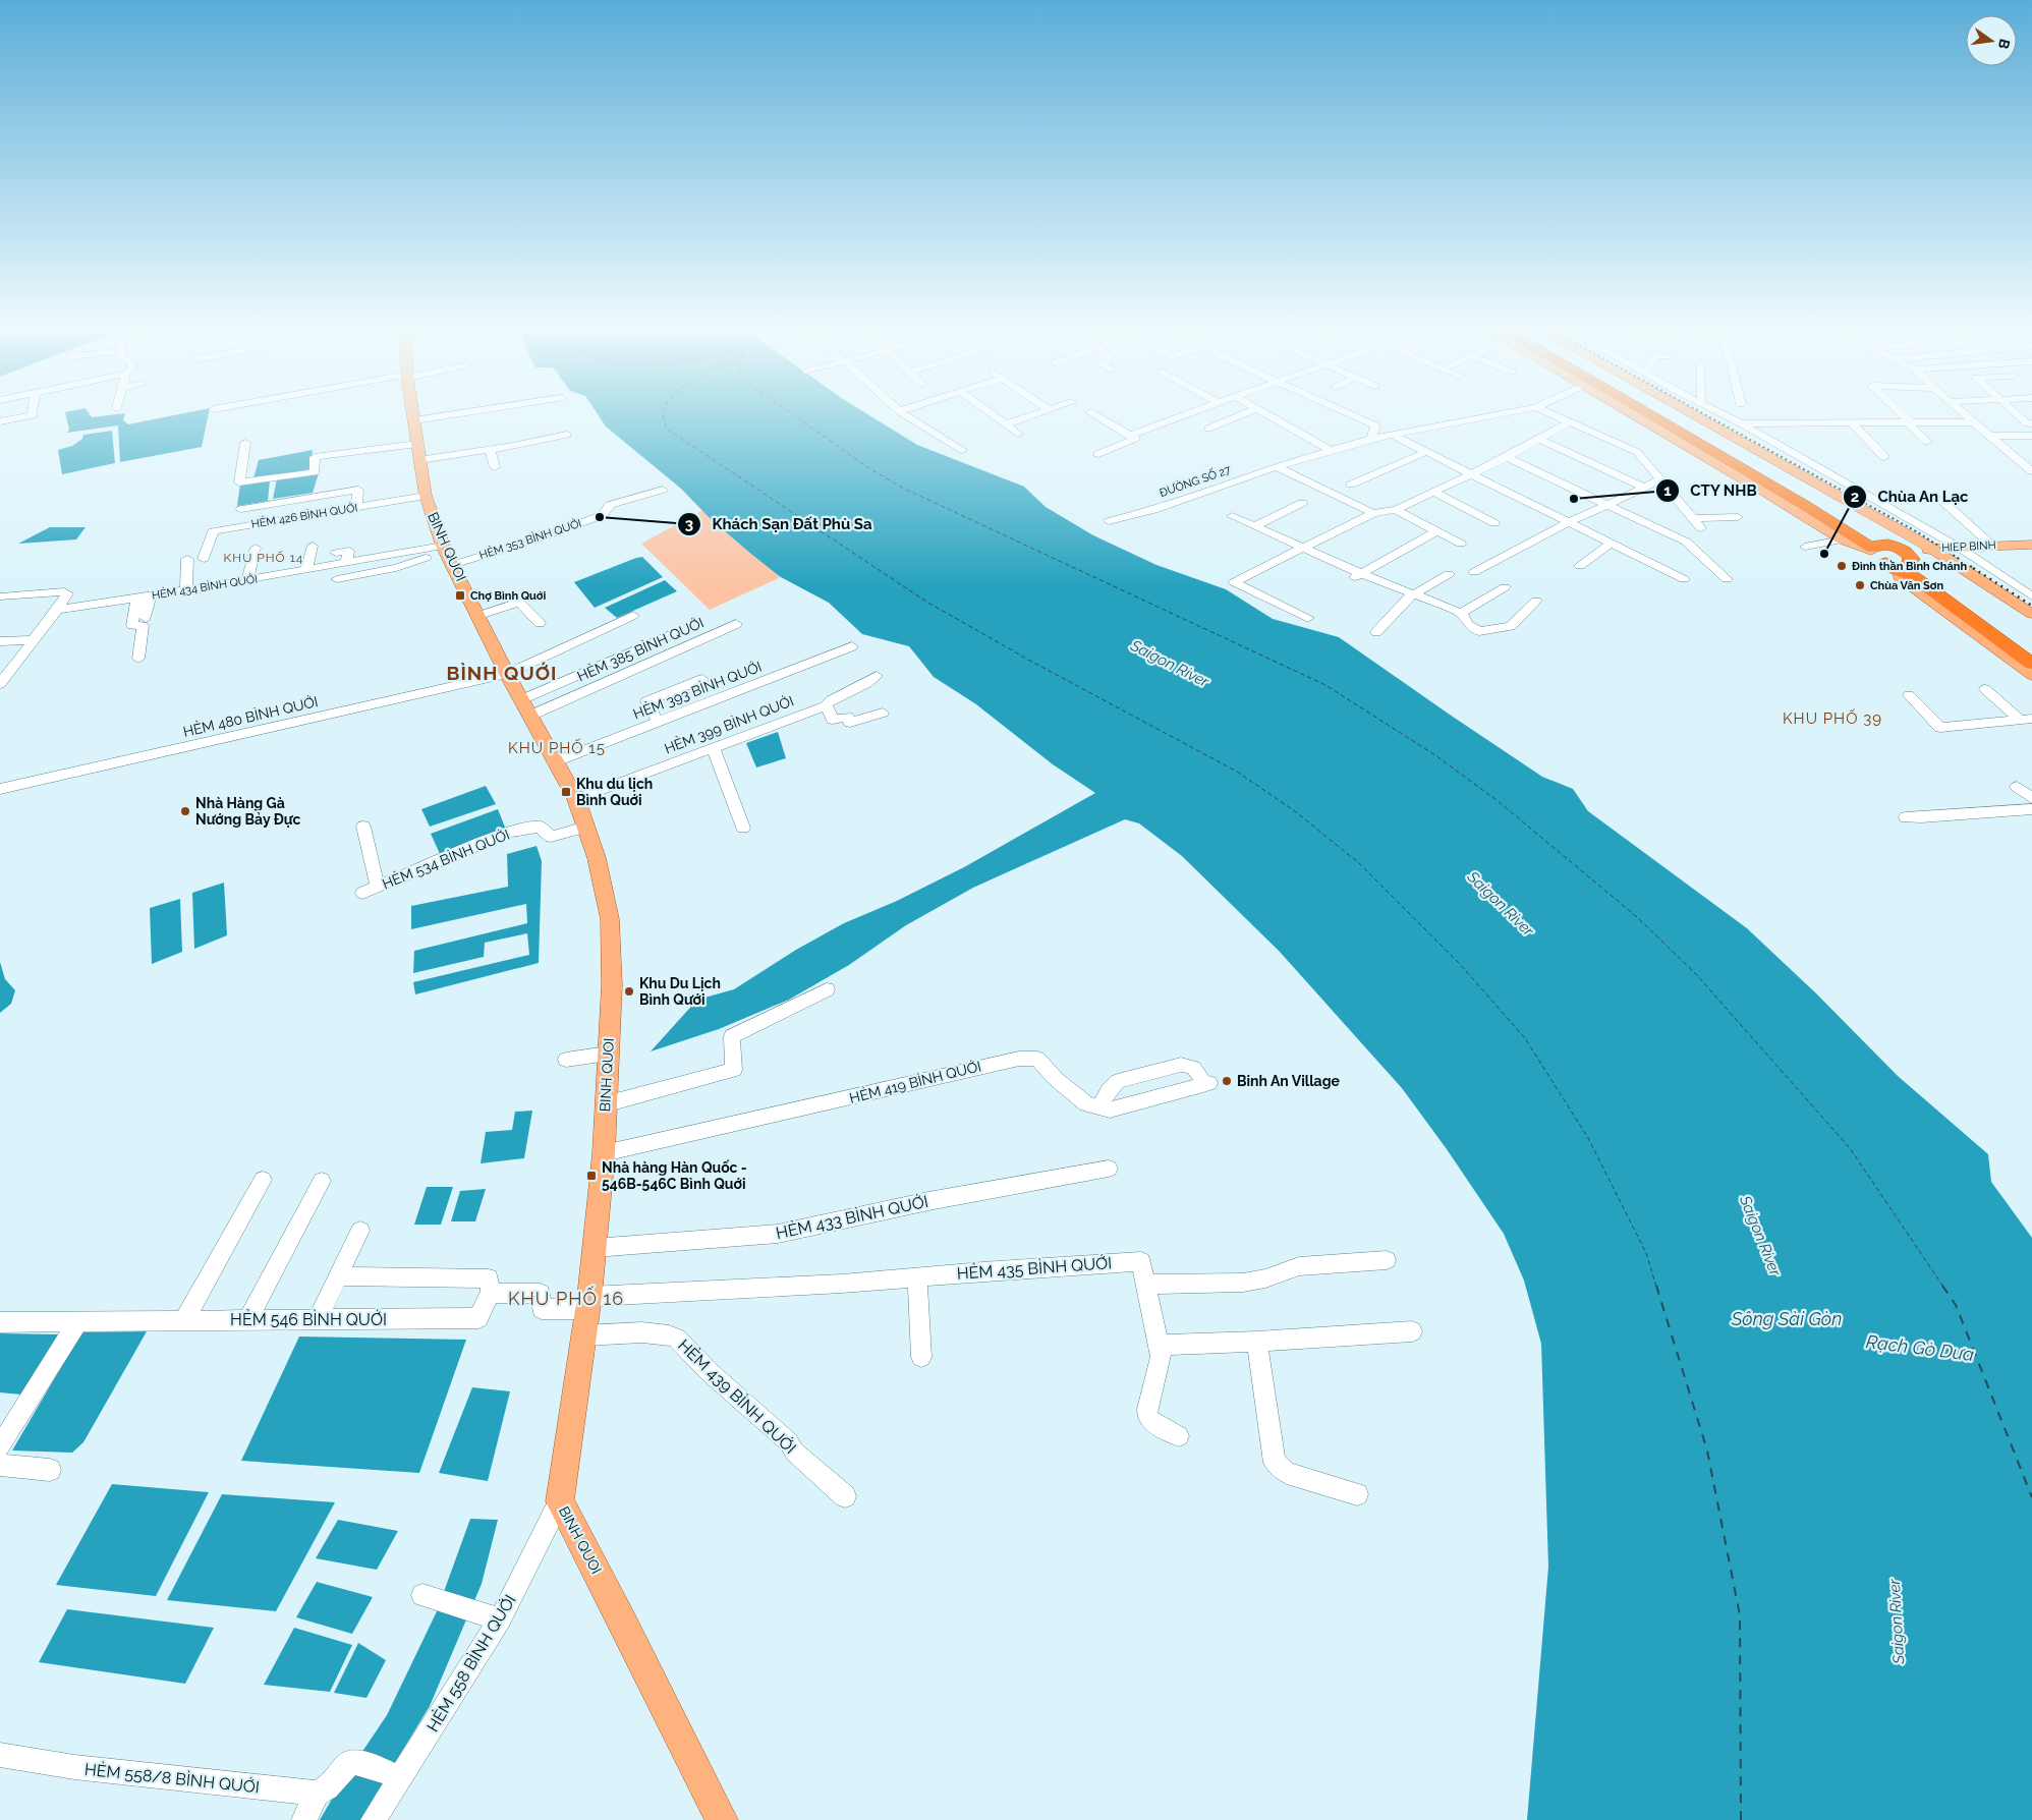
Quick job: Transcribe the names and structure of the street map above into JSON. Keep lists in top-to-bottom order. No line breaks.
{"streets":{"main road":["BINH QUOI","HIEP BINH"],"street":["ĐƯỜNG SỐ 27","HẺM 426 BÌNH QUỚI","HẺM 353 BÌNH QUỚI","HẺM 434 BÌNH QUỚI","HẺM 385 BÌNH QUỚI","HẺM 393 BÌNH QUỚI","HẺM 480 BÌNH QUỚI","HẺM 399 BÌNH QUỚI","HẺM 534 BÌNH QUỚI","HẺM 419 BÌNH QUỚI","HẺM 433 BÌNH QUỚI","HẺM 435 BÌNH QUỚI","HẺM 546 BÌNH QUỚI","HẺM 439 BÌNH QUỚI","HẺM 558 BÌNH QUỚI","HẺM 558/8 BÌNH QUỚI"]},"crossings":[["HẺM 426 BÌNH QUỚI","BINH QUOI"],["HẺM 353 BÌNH QUỚI","BINH QUOI"],["HẺM 353 BÌNH QUỚI","HẺM 434 BÌNH QUỚI"],["BINH QUOI","HẺM 434 BÌNH QUỚI"],["BINH QUOI","HẺM 385 BÌNH QUỚI"],["BINH QUOI","HẺM 393 BÌNH QUỚI"],["BINH QUOI","HẺM 480 BÌNH QUỚI"],["BINH QUOI","HẺM 399 BÌNH QUỚI"],["BINH QUOI","HẺM 534 BÌNH QUỚI"],["BINH QUOI","HẺM 419 BÌNH QUỚI"],["BINH QUOI","HẺM 433 BÌNH QUỚI"],["BINH QUOI","HẺM 435 BÌNH QUỚI"],["BINH QUOI","HẺM 439 BÌNH QUỚI"],["BINH QUOI","HẺM 558 BÌNH QUỚI"]],"districts":["KHU PHỐ 14","BÌNH QUỚI","KHU PHỐ 39","KHU PHỐ 15","KHU PHỐ 16"],"water":["Saigon River","Sông Sài Gòn","Rạch Gò Dưa"],"places":{"other":["CTY NHB","Khách Sạn Đất Phù Sa","Chùa An Lạc","Đình thần Bình Chánh","Chùa Vân Sơn","Nhà Hàng Gà Nướng Bảy Đực","Khu Du Lịch Bình Qưới","Binh An Village"],"transit":["Chợ Bình Quới","Khu du lịch Bình Quới","Nhà hàng Hàn Quốc - 546B-546C Bình Quới"]},"north":"right"}
